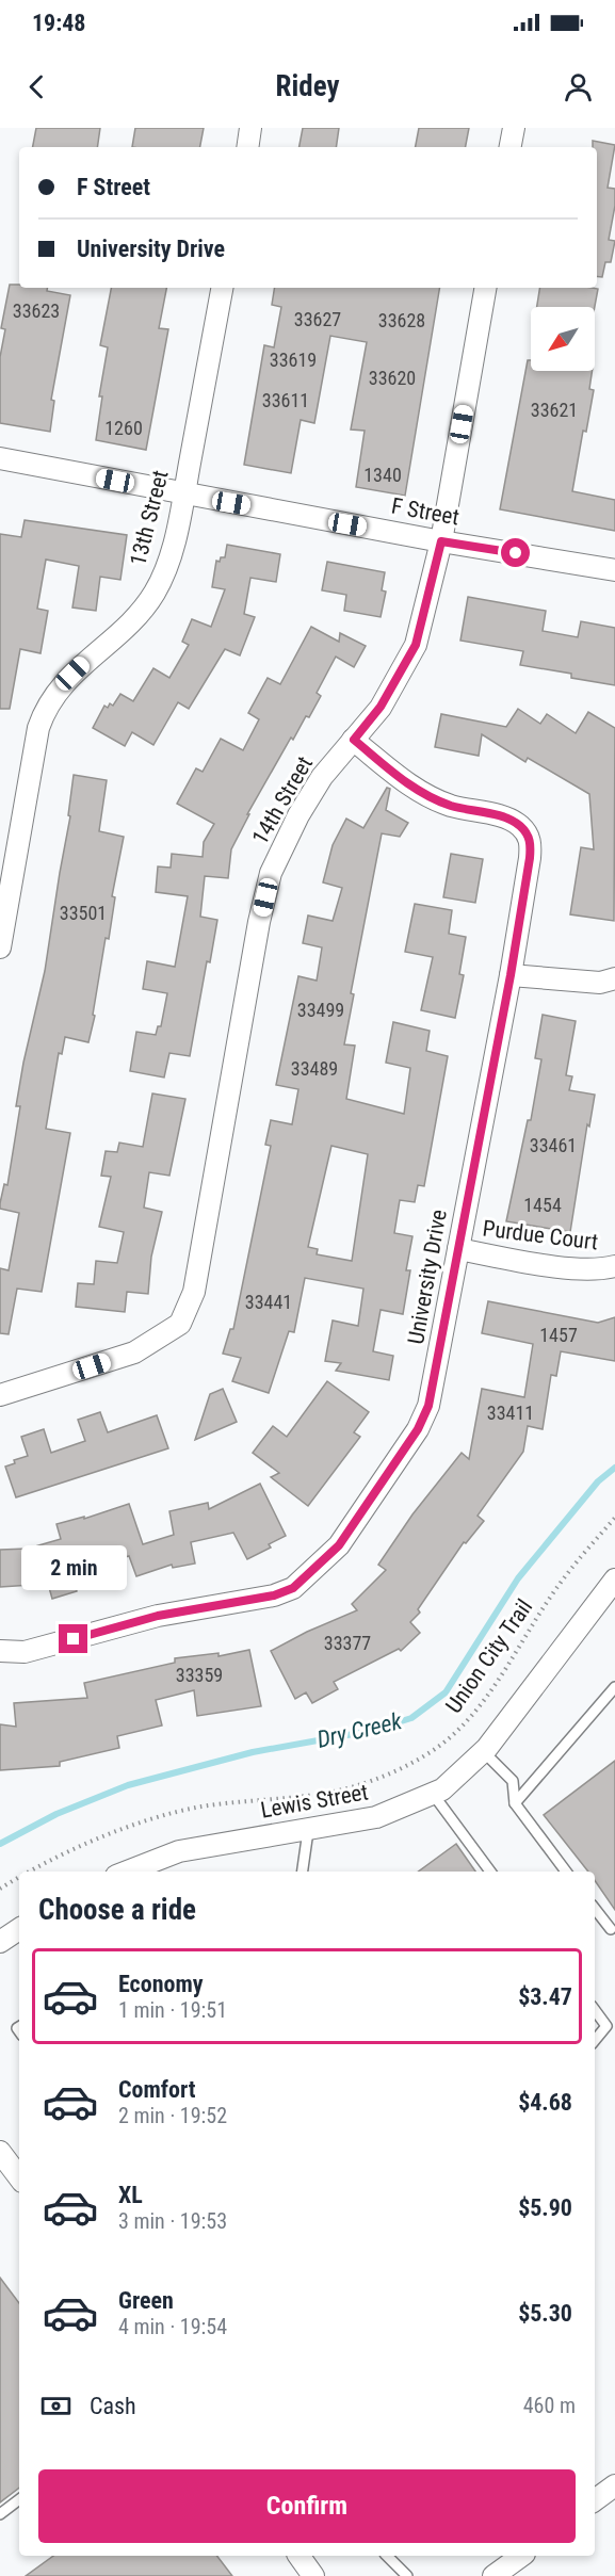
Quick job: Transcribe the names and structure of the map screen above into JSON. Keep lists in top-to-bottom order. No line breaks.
{"streets":{"street":["F Street","13th Street","14th Street","Purdue Court","University Drive","Lewis Street"],"path":["Union City Trail"]},"crossings":[["F Street","13th Street"],["F Street","14th Street"],["14th Street","University Drive"],["Purdue Court","University Drive"]],"water":["Dry Creek"],"house_numbers":["33623","33627","33628","33619","33620","33611","33621","1260","1340","33501","33499","33489","33461","1454","33441","1457","33411","33377","33359"],"north":"bottom left","page":{"status":"19:48","header":"Ridey","banner":["F Street","University Drive"],"bubble":"2 min","heading":"Choose a ride","list":[{"name":"Economy","note":"1 min · 19:51","value":"$3.47"},{"name":"Comfort","note":"2 min · 19:52","value":"$4.68"},{"name":"XL","note":"3 min · 19:53","value":"$5.90"},{"name":"Green","note":"4 min · 19:54","value":"$5.30"}],"pay":["Cash","460 m"],"buttons":"Confirm"}}
